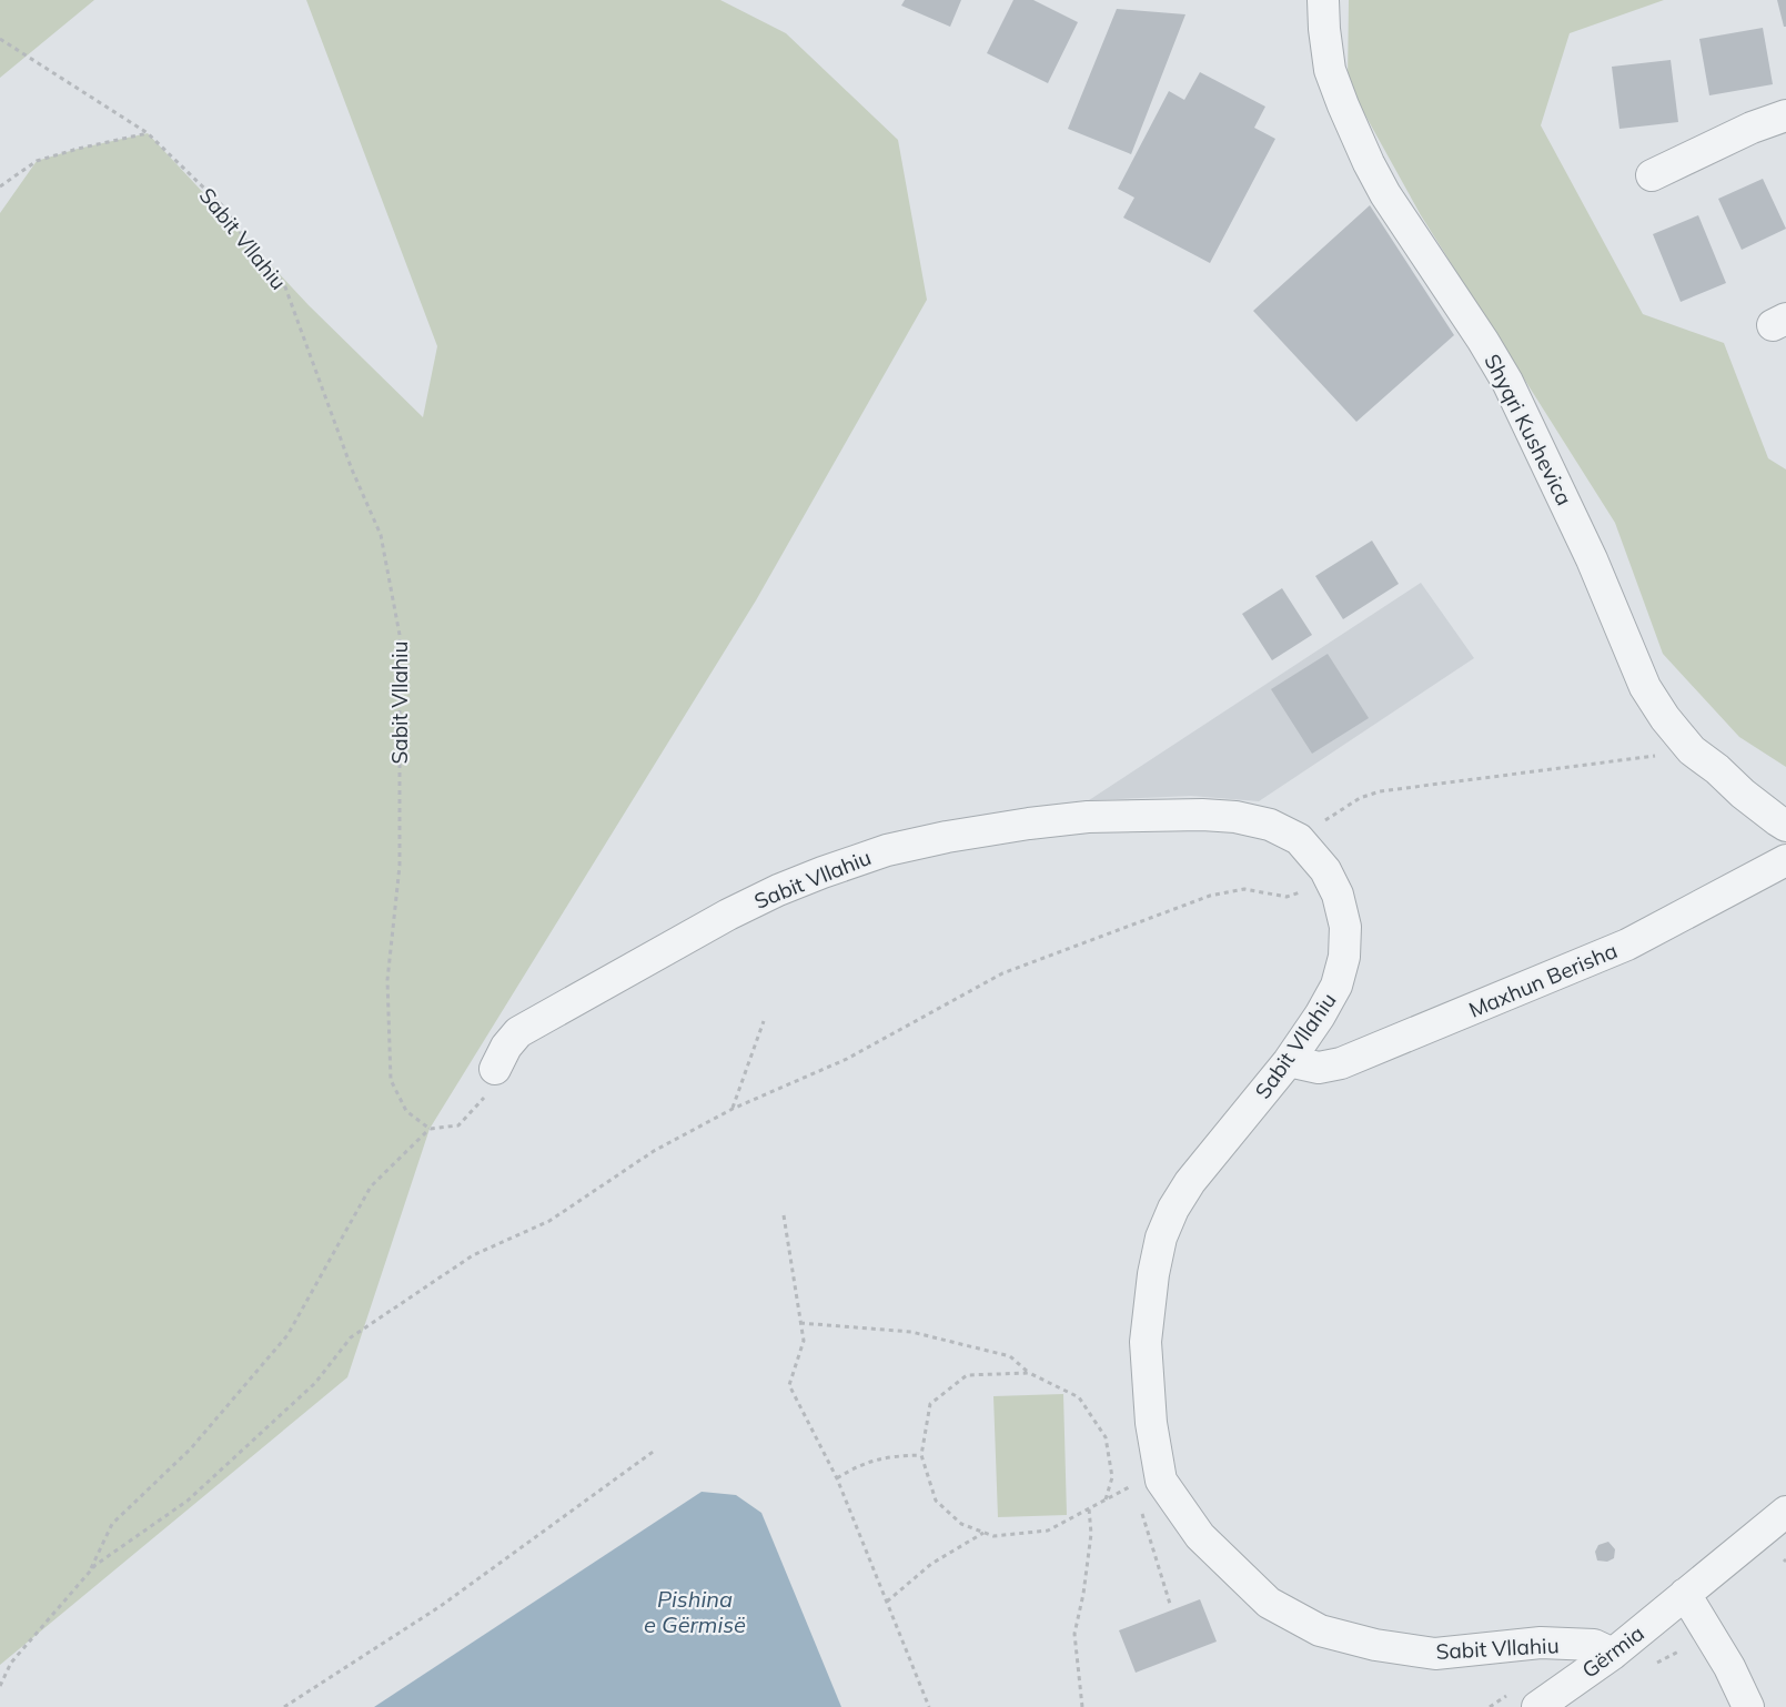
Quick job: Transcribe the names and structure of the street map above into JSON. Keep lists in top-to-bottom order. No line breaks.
{"streets":{"street":["Sabit Vllahiu","Shyqri Kushevica","Maxhun Berisha","Gërmia"]},"crossings":[["Sabit Vllahiu","Maxhun Berisha"],["Sabit Vllahiu","Gërmia"]],"water":["Pishina e Gërmisë"]}
